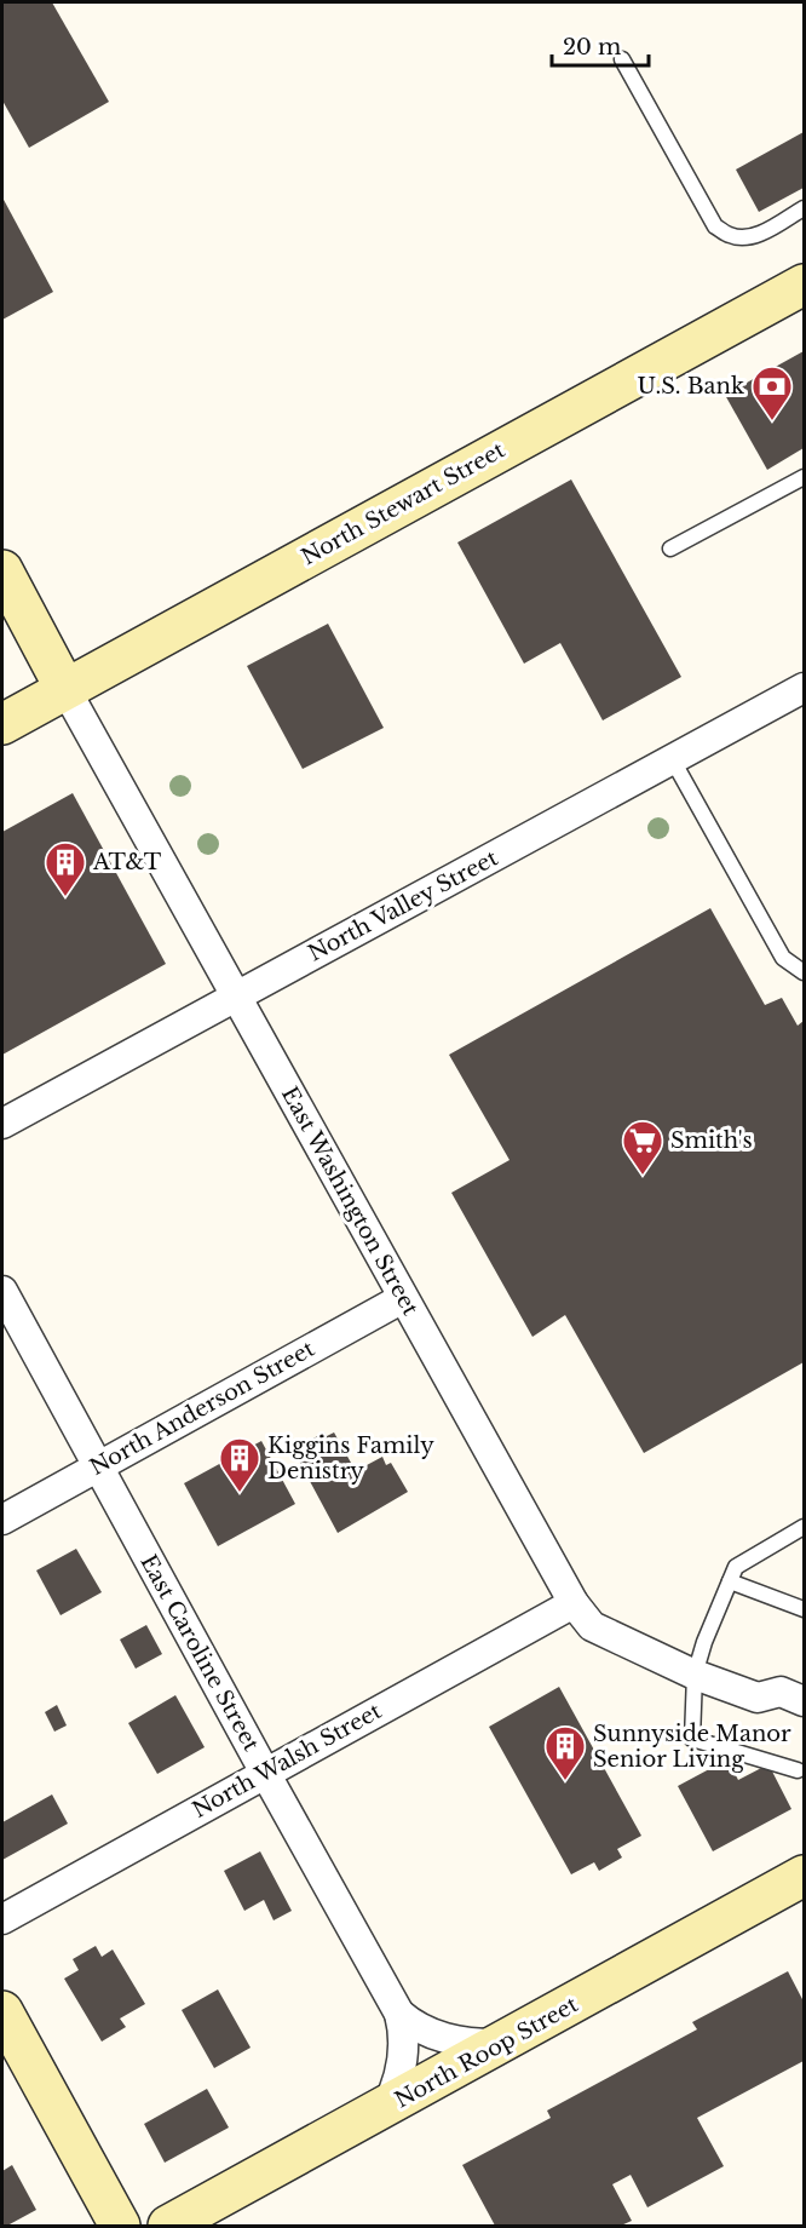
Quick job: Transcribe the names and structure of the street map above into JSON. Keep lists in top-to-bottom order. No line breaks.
{"streets":{"street":["North Stewart Street","North Valley Street","East Washington Street","North Anderson Street","East Caroline Street","North Walsh Street","North Roop Street"]},"crossings":[["North Stewart Street","East Washington Street"],["North Valley Street","East Washington Street"],["East Washington Street","North Anderson Street"],["East Washington Street","North Walsh Street"],["North Anderson Street","East Caroline Street"],["East Caroline Street","North Walsh Street"],["East Caroline Street","North Roop Street"]],"places":{"bank":["U.S. Bank"],"building":["AT&T","Kiggins Family Denistry","Sunnyside Manor Senior Living"],"supermarket":["Smith's"]},"scale_bar":"20 m"}
